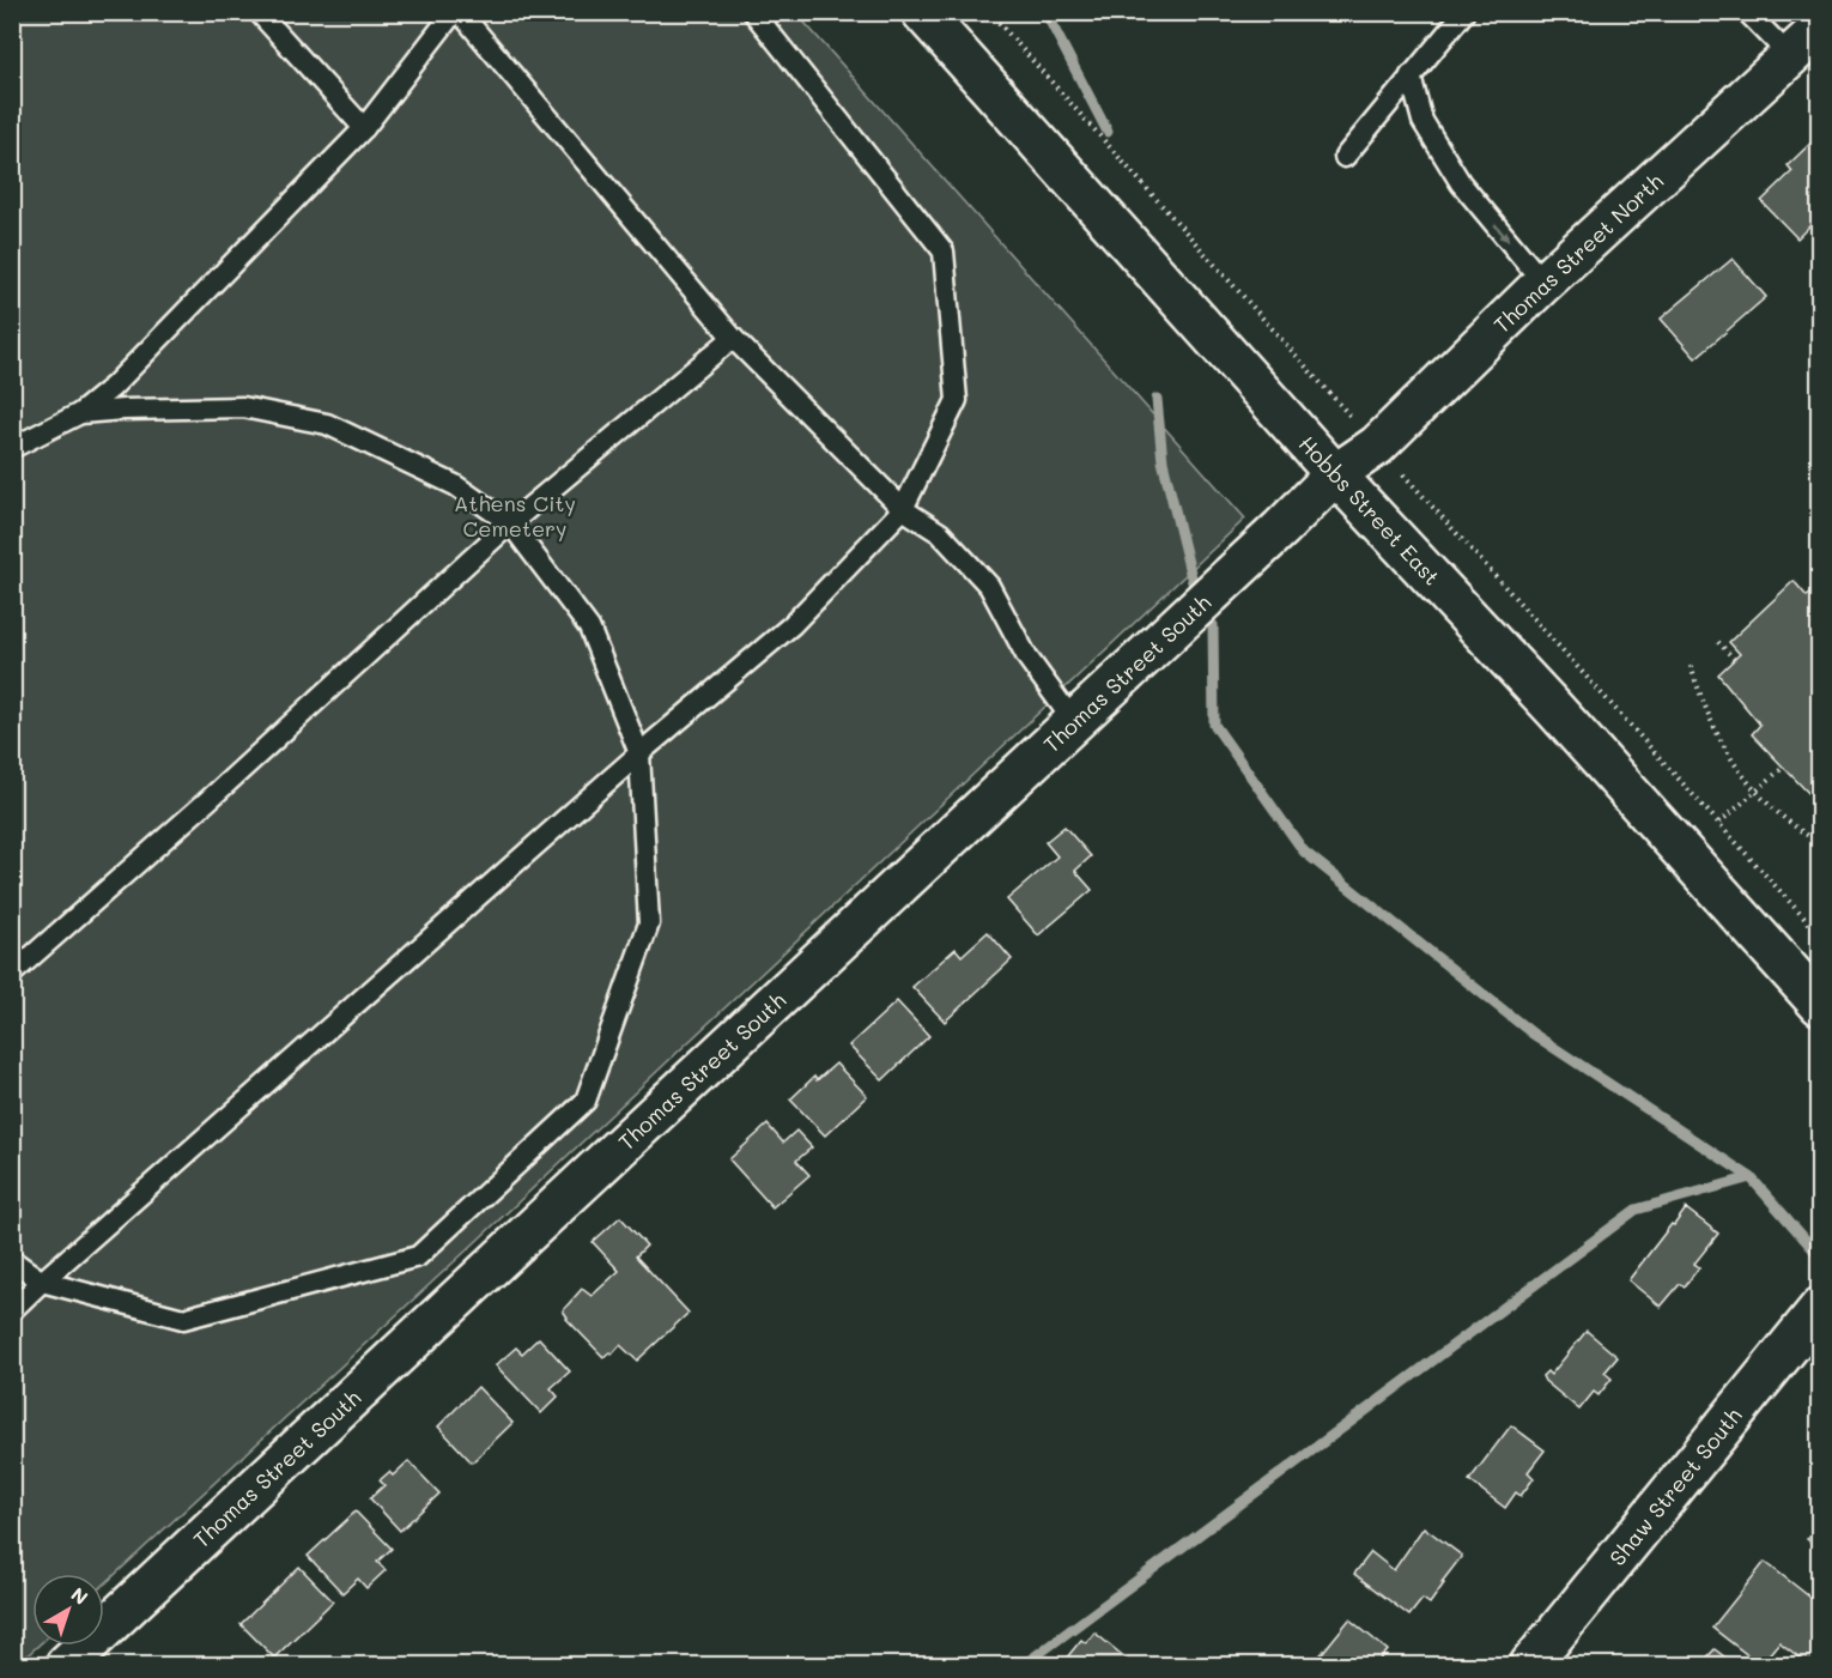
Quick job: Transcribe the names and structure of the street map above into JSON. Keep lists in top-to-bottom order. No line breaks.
{"streets":{"street":["Thomas Street North","Hobbs Street East","Thomas Street South","Shaw Street South"]},"crossings":[["Thomas Street North","Hobbs Street East"],["Thomas Street North","Thomas Street South"],["Hobbs Street East","Thomas Street South"]],"parks":["Athens City Cemetery"],"north":"top right"}
